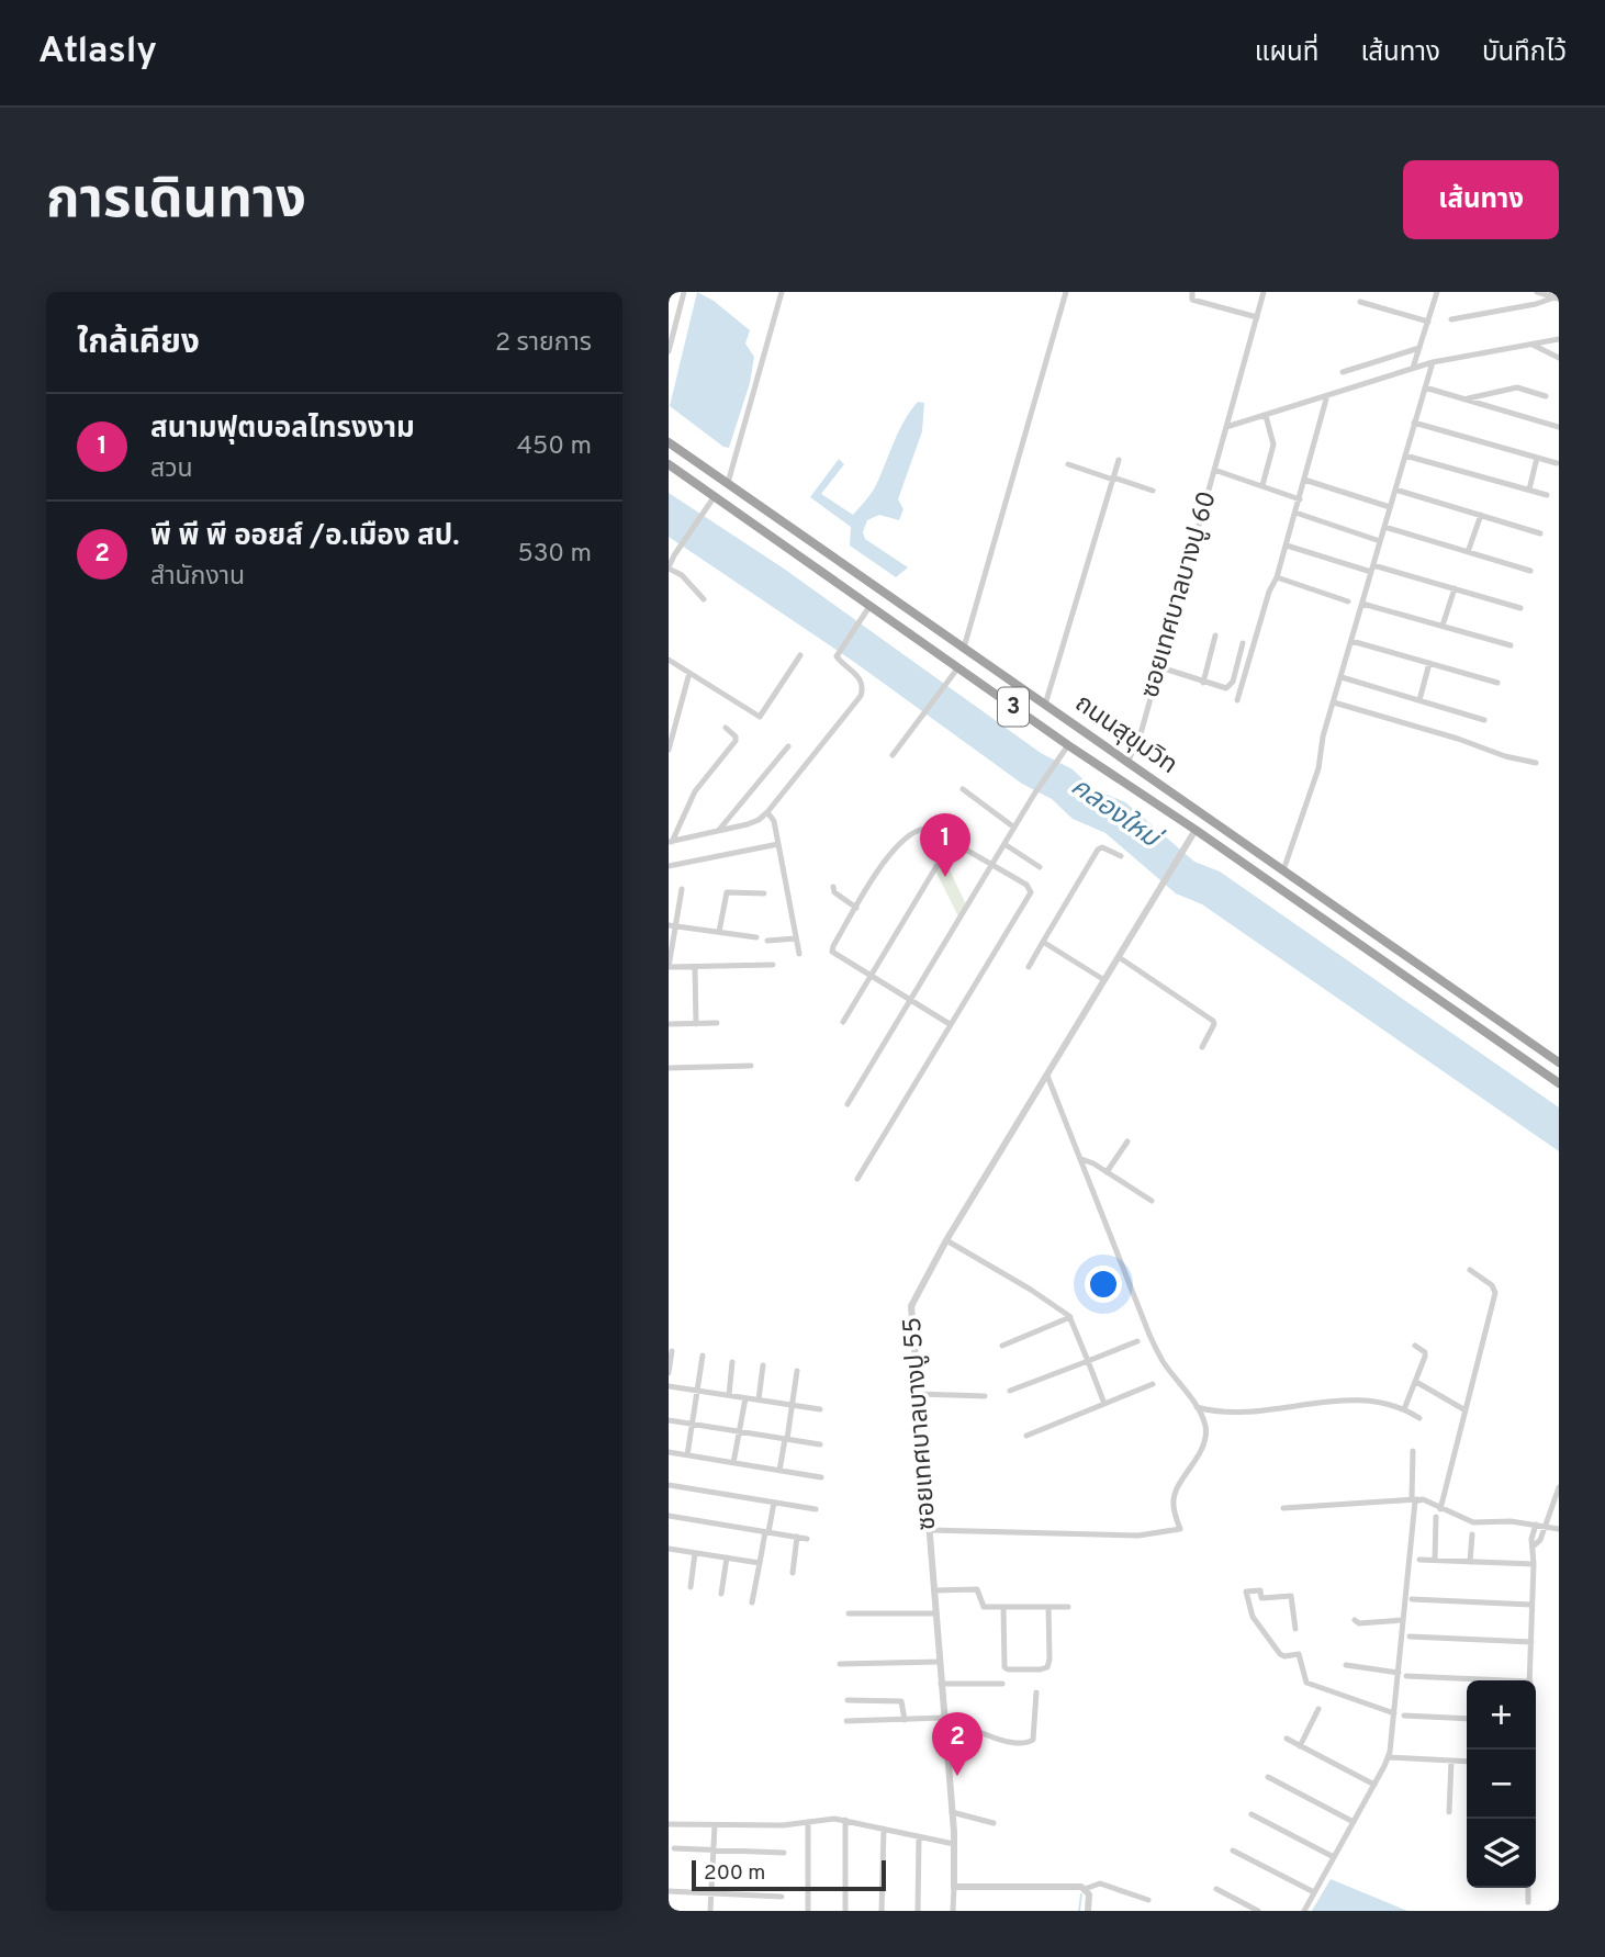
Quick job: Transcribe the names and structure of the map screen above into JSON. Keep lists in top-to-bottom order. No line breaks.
{"streets":{"highway":["3","ถนนสุขุมวิท"],"street":["ซอยเทศบาลบางปู 60","ซอยเทศบาลบางปู 55"]},"crossings":[["ซอยเทศบาลบางปู 60","ถนนสุขุมวิท"],["ถนนสุขุมวิท","ซอยเทศบาลบางปู 55"]],"water":["คลองใหม่"],"scale_bar":"200 m","page":{"header":"Atlasly","nav":["แผนที่","เส้นทาง","บันทึกไว้"],"title":"การเดินทาง","buttons":"เส้นทาง","heading":["ใกล้เคียง","2 รายการ"],"list":[{"mark":"1","name":"สนามฟุตบอลไทรงงาม","note":"สวน","value":"450 m"},{"mark":"2","name":"พี พี พี ออยส์ /อ.เมือง สป.","note":"สำนักงาน","value":"530 m"}],"pins":["1","2"],"map_buttons":["+","−"],"scale":"200 m"}}
